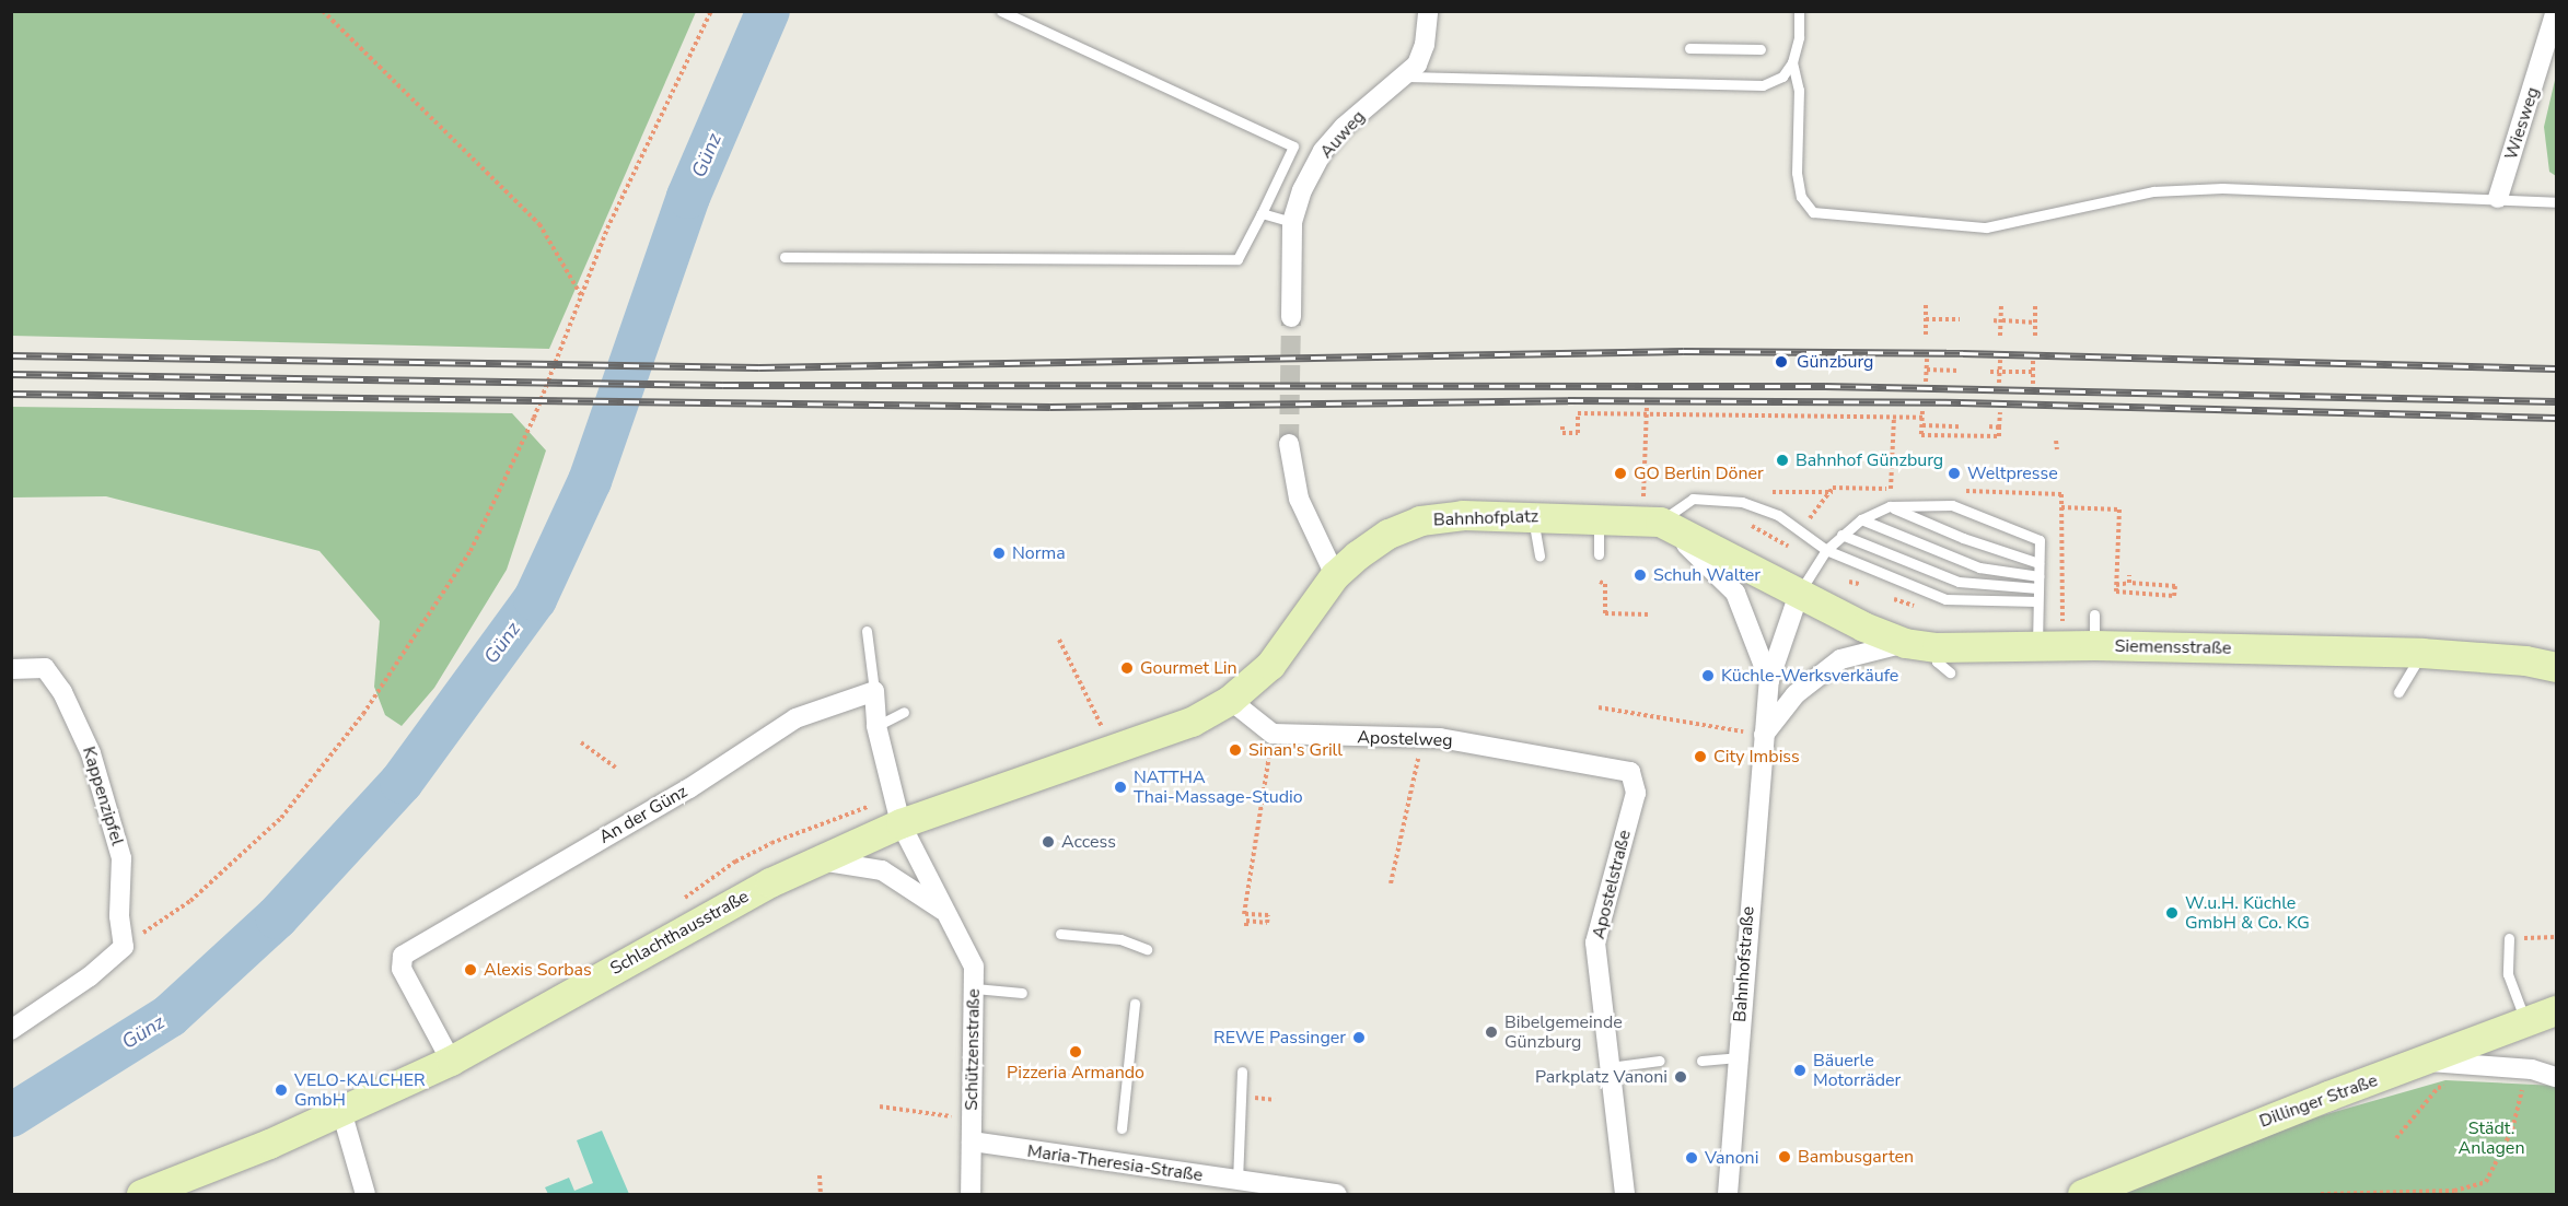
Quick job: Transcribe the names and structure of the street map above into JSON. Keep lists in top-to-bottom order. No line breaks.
{"streets":{"main road":["Bahnhofplatz","Siemensstraße","Schlachthausstraße","Dillinger Straße"],"street":["Wiesweg","Auweg","Apostelweg","Kappenzipfel","An der Günz","Apostelstraße","Bahnhofstraße","Schützenstraße","Maria-Theresia-Straße"]},"crossings":[["Bahnhofplatz","Siemensstraße"],["Bahnhofplatz","Schlachthausstraße"],["Bahnhofplatz","Bahnhofstraße"],["Siemensstraße","Bahnhofstraße"],["Apostelweg","Apostelstraße"],["An der Günz","Schlachthausstraße"],["Schlachthausstraße","Schützenstraße"],["Schützenstraße","Maria-Theresia-Straße"]],"water":["Günz"],"parks":["Städt. Anlagen"],"places":["Günzburg","Bahnhof Günzburg","GO Berlin Döner","Weltpresse","Norma","Schuh Walter","Gourmet Lin","Küchle-Werksverkäufe","Sinan's Grill","City Imbiss","NATTHA Thai-Massage-Studio","Access","W.u.H. Küchle GmbH & Co. KG","Alexis Sorbas","Bibelgemeinde Günzburg","REWE Passinger","Pizzeria Armando","Bäuerle Motorräder","Parkplatz Vanoni","VELO-KALCHER GmbH","Bambusgarten","Vanoni"]}
